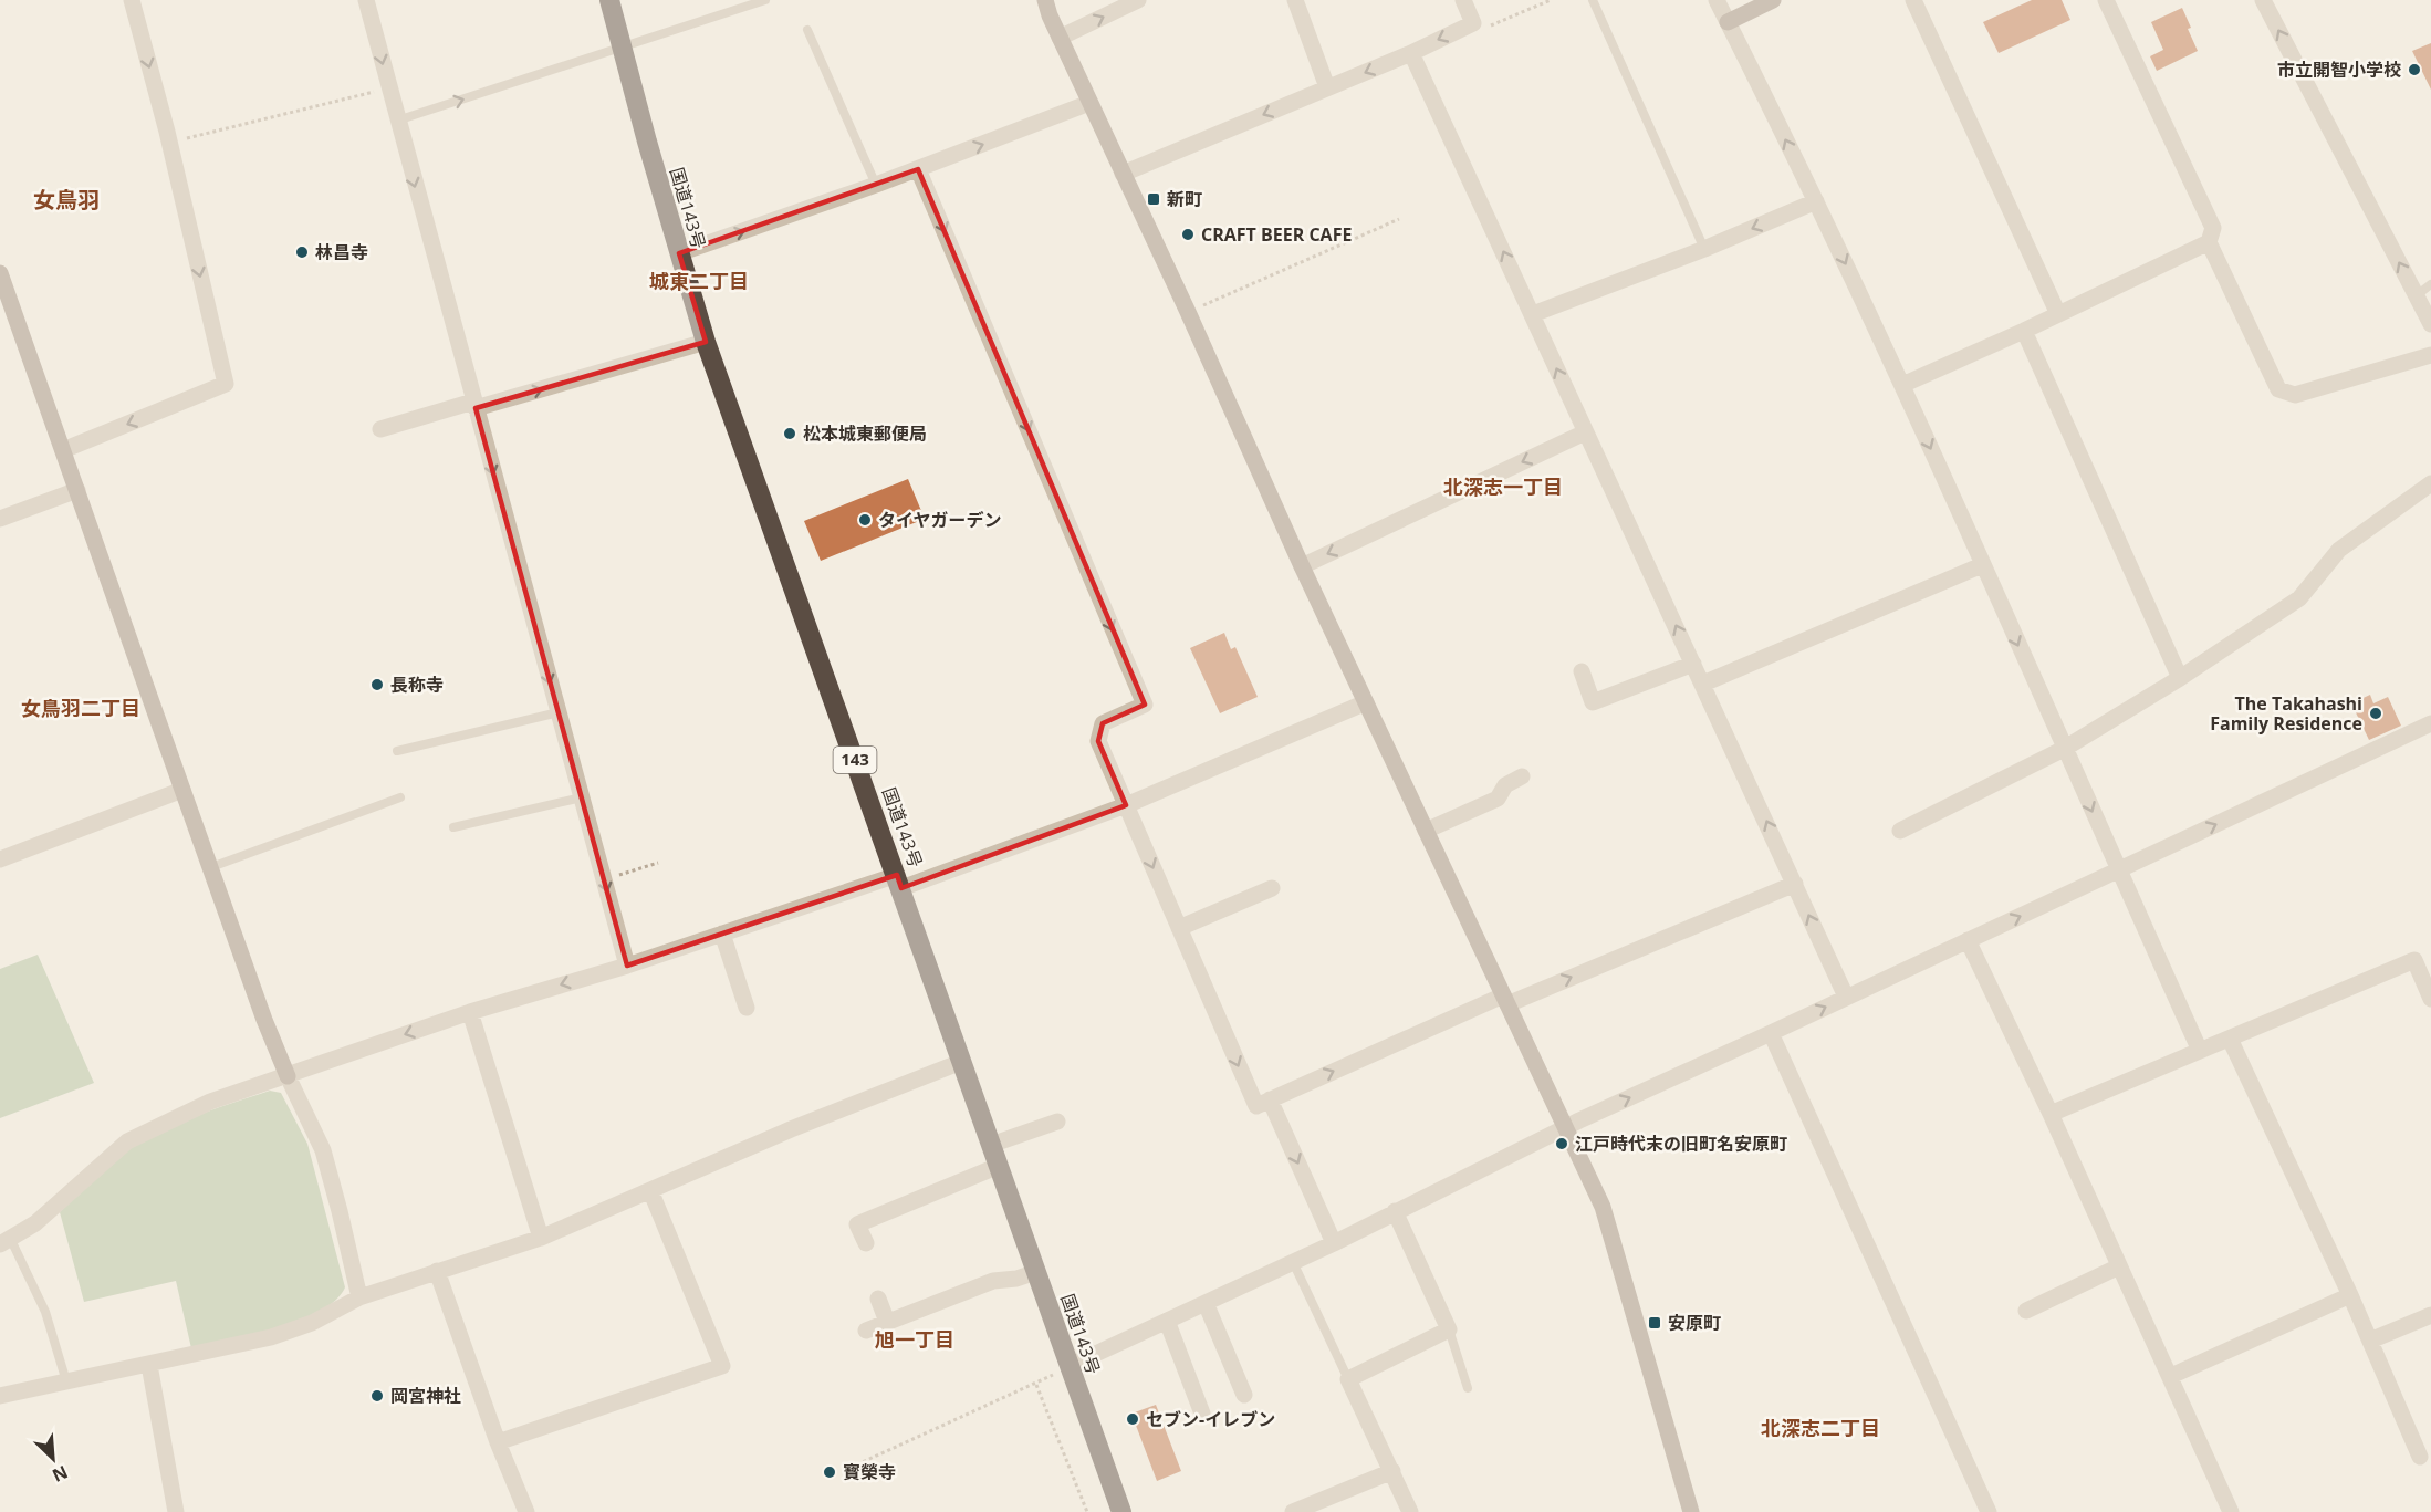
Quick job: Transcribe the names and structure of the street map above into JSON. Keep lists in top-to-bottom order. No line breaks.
{"streets":{"highway":["国道143号","143"]},"districts":["女鳥羽","城東二丁目","北深志一丁目","女鳥羽二丁目","旭一丁目","北深志二丁目"],"places":{"other":["市立開智小学校","CRAFT BEER CAFE","林昌寺","松本城東郵便局","タイヤガーデン","長称寺","The Takahashi Family Residence","江戸時代末の旧町名安原町","岡宮神社","セブン-イレブン","寳榮寺"],"transit":["新町","安原町"]},"north":"bottom right"}
